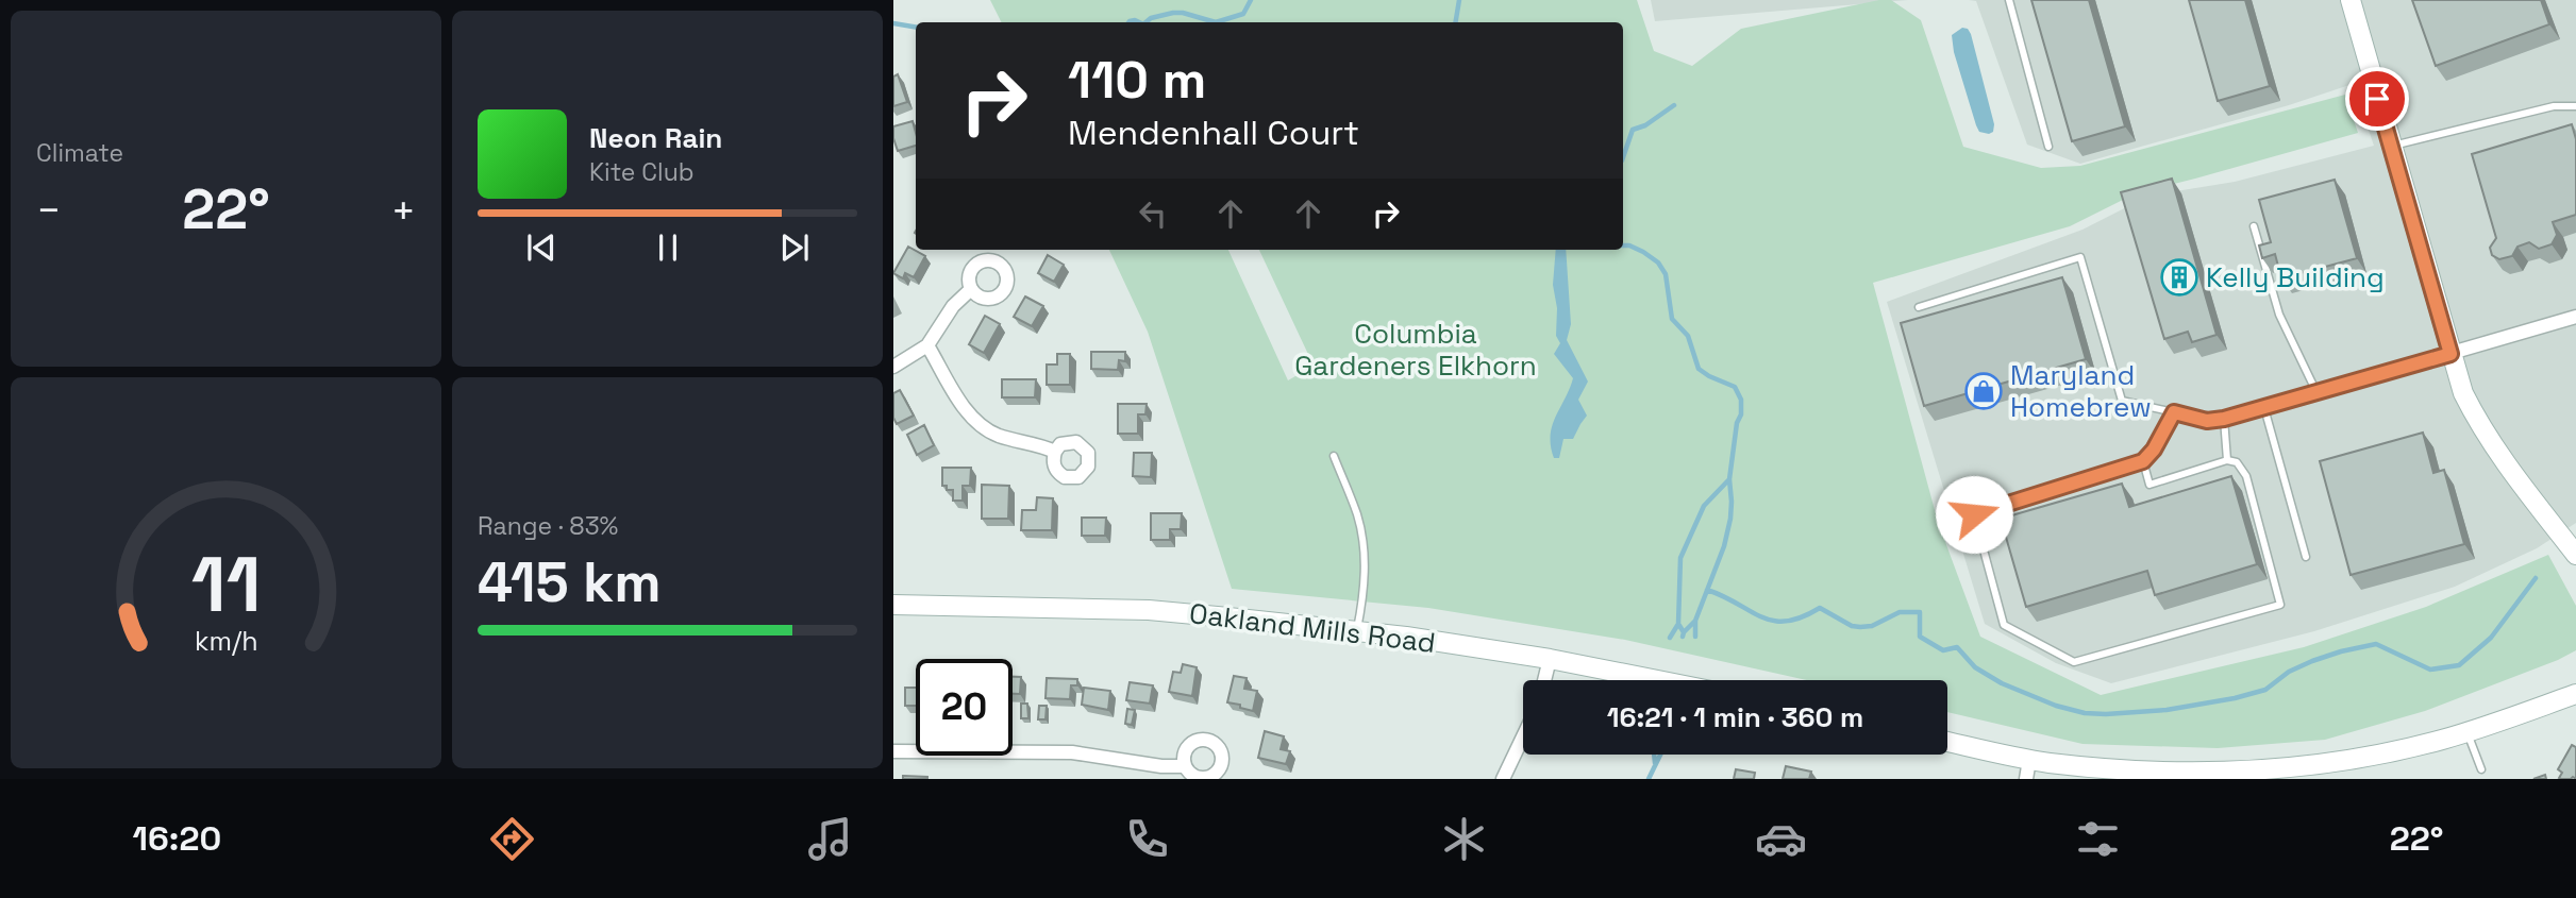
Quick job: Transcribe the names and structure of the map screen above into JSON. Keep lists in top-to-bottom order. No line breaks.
{"streets":{"street":["Oakland Mills Road"]},"parks":["Columbia Gardeners Elkhorn"],"places":{"building":["Kelly Building"],"shop":["Maryland Homebrew"]},"page":{"tile":["Climate",["Range · 83%","415 km"]],"turn":["110 m","Mendenhall Court"],"song":["Neon Rain","Kite Club"],"heat":["−","22°","+"],"limit":"20","trip":"16:21 · 1 min · 360 m","tabs":["16:20","22°"],"gauge":["11","km/h"]}}
